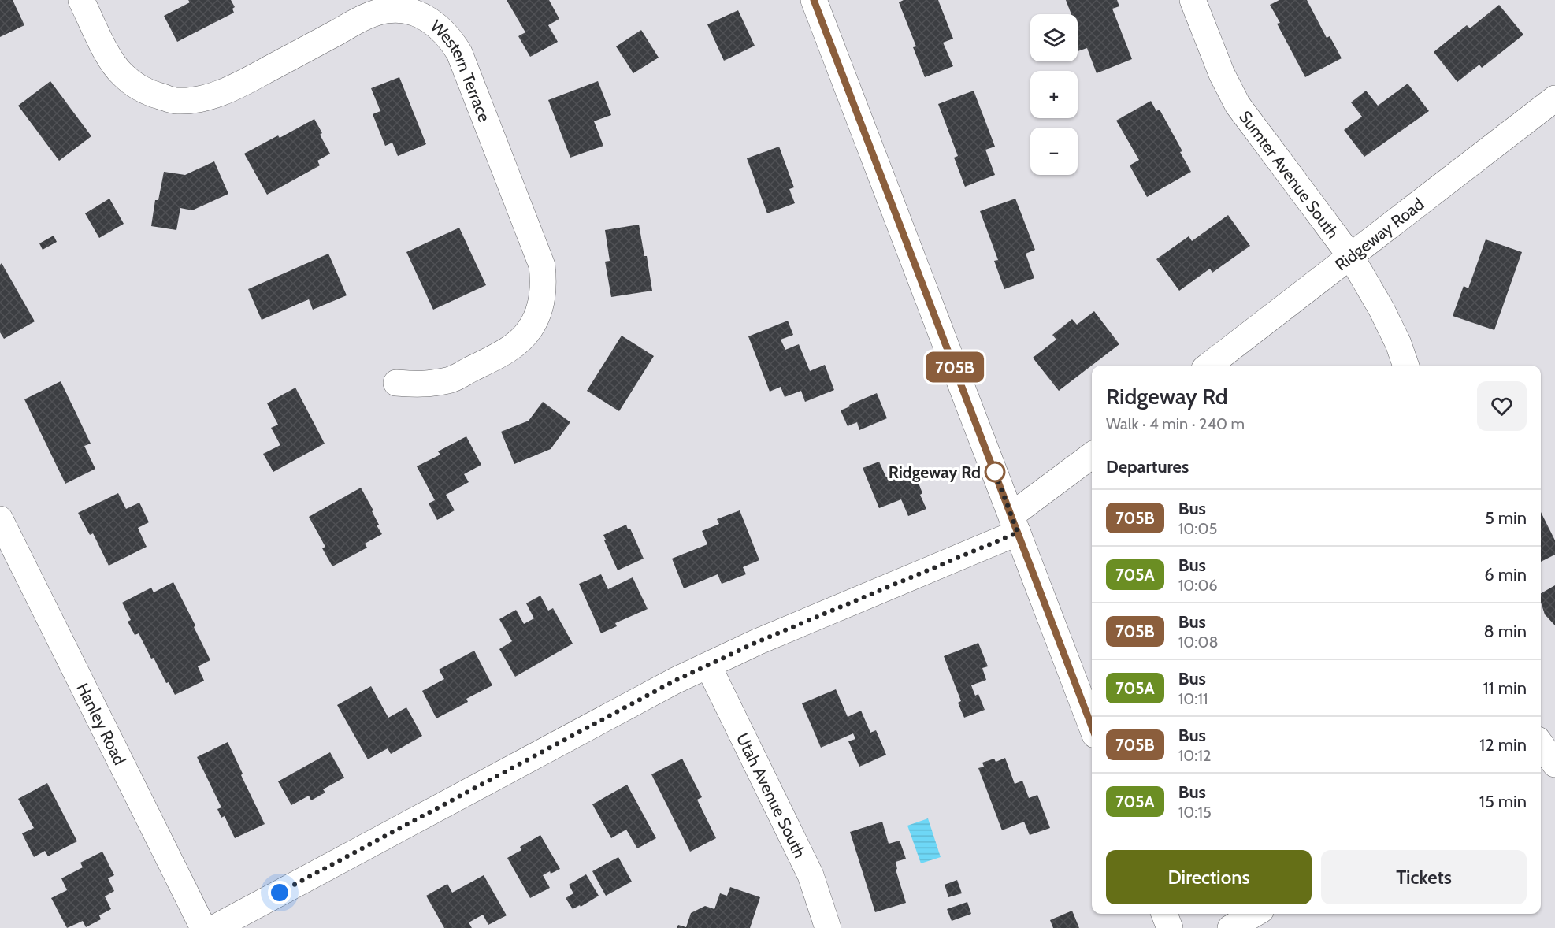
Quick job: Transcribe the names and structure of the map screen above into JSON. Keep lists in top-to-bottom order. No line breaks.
{"streets":{"street":["Western Terrace","Sumter Avenue South","Ridgeway Road","Hanley Road","Utah Avenue South"]},"crossings":[["Sumter Avenue South","Ridgeway Road"]],"places":["Ridgeway Rd"],"lines":["bus line 705B"],"page":{"on_map":"705B","map_buttons":["+","−"],"heading":[["Ridgeway Rd","Walk · 4 min · 240 m"],"Departures"],"list":[{"mark":"705B","name":"Bus","note":"10:05","value":"5 min"},{"mark":"705A","name":"Bus","note":"10:06","value":"6 min"},{"mark":"705B","name":"Bus","note":"10:08","value":"8 min"},{"mark":"705A","name":"Bus","note":"10:11","value":"11 min"},{"mark":"705B","name":"Bus","note":"10:12","value":"12 min"},{"mark":"705A","name":"Bus","note":"10:15","value":"15 min"}],"buttons":["Directions","Tickets"]}}
